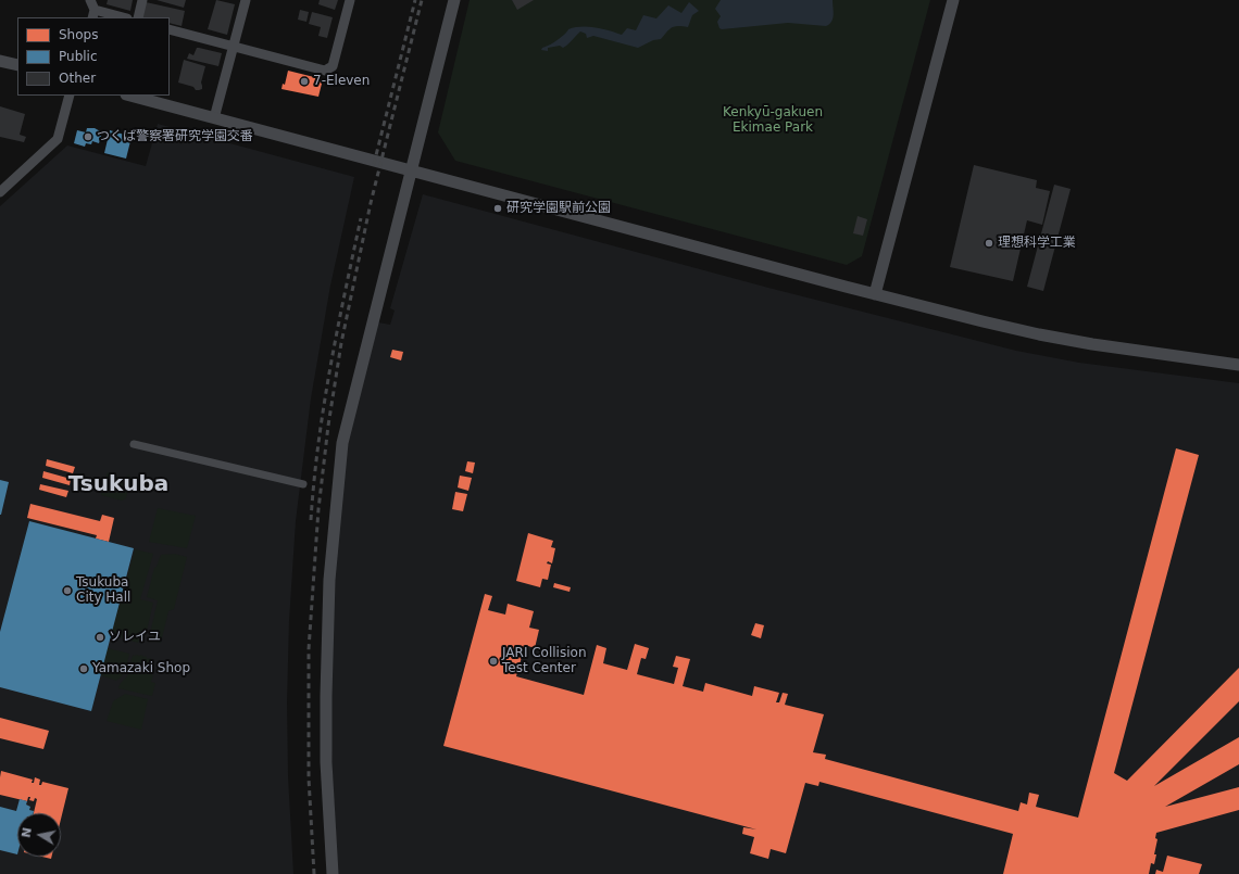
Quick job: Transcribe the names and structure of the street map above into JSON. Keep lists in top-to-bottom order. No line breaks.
{"districts":["Tsukuba"],"parks":["Kenkyū-gakuen Ekimae Park"],"places":["7-Eleven","つくば警察署研究学園交番","研究学園駅前公園","理想科学工業","Tsukuba City Hall","ソレイユ","JARI Collision Test Center","Yamazaki Shop"],"legend":["Shops","Public","Other"],"north":"left"}
